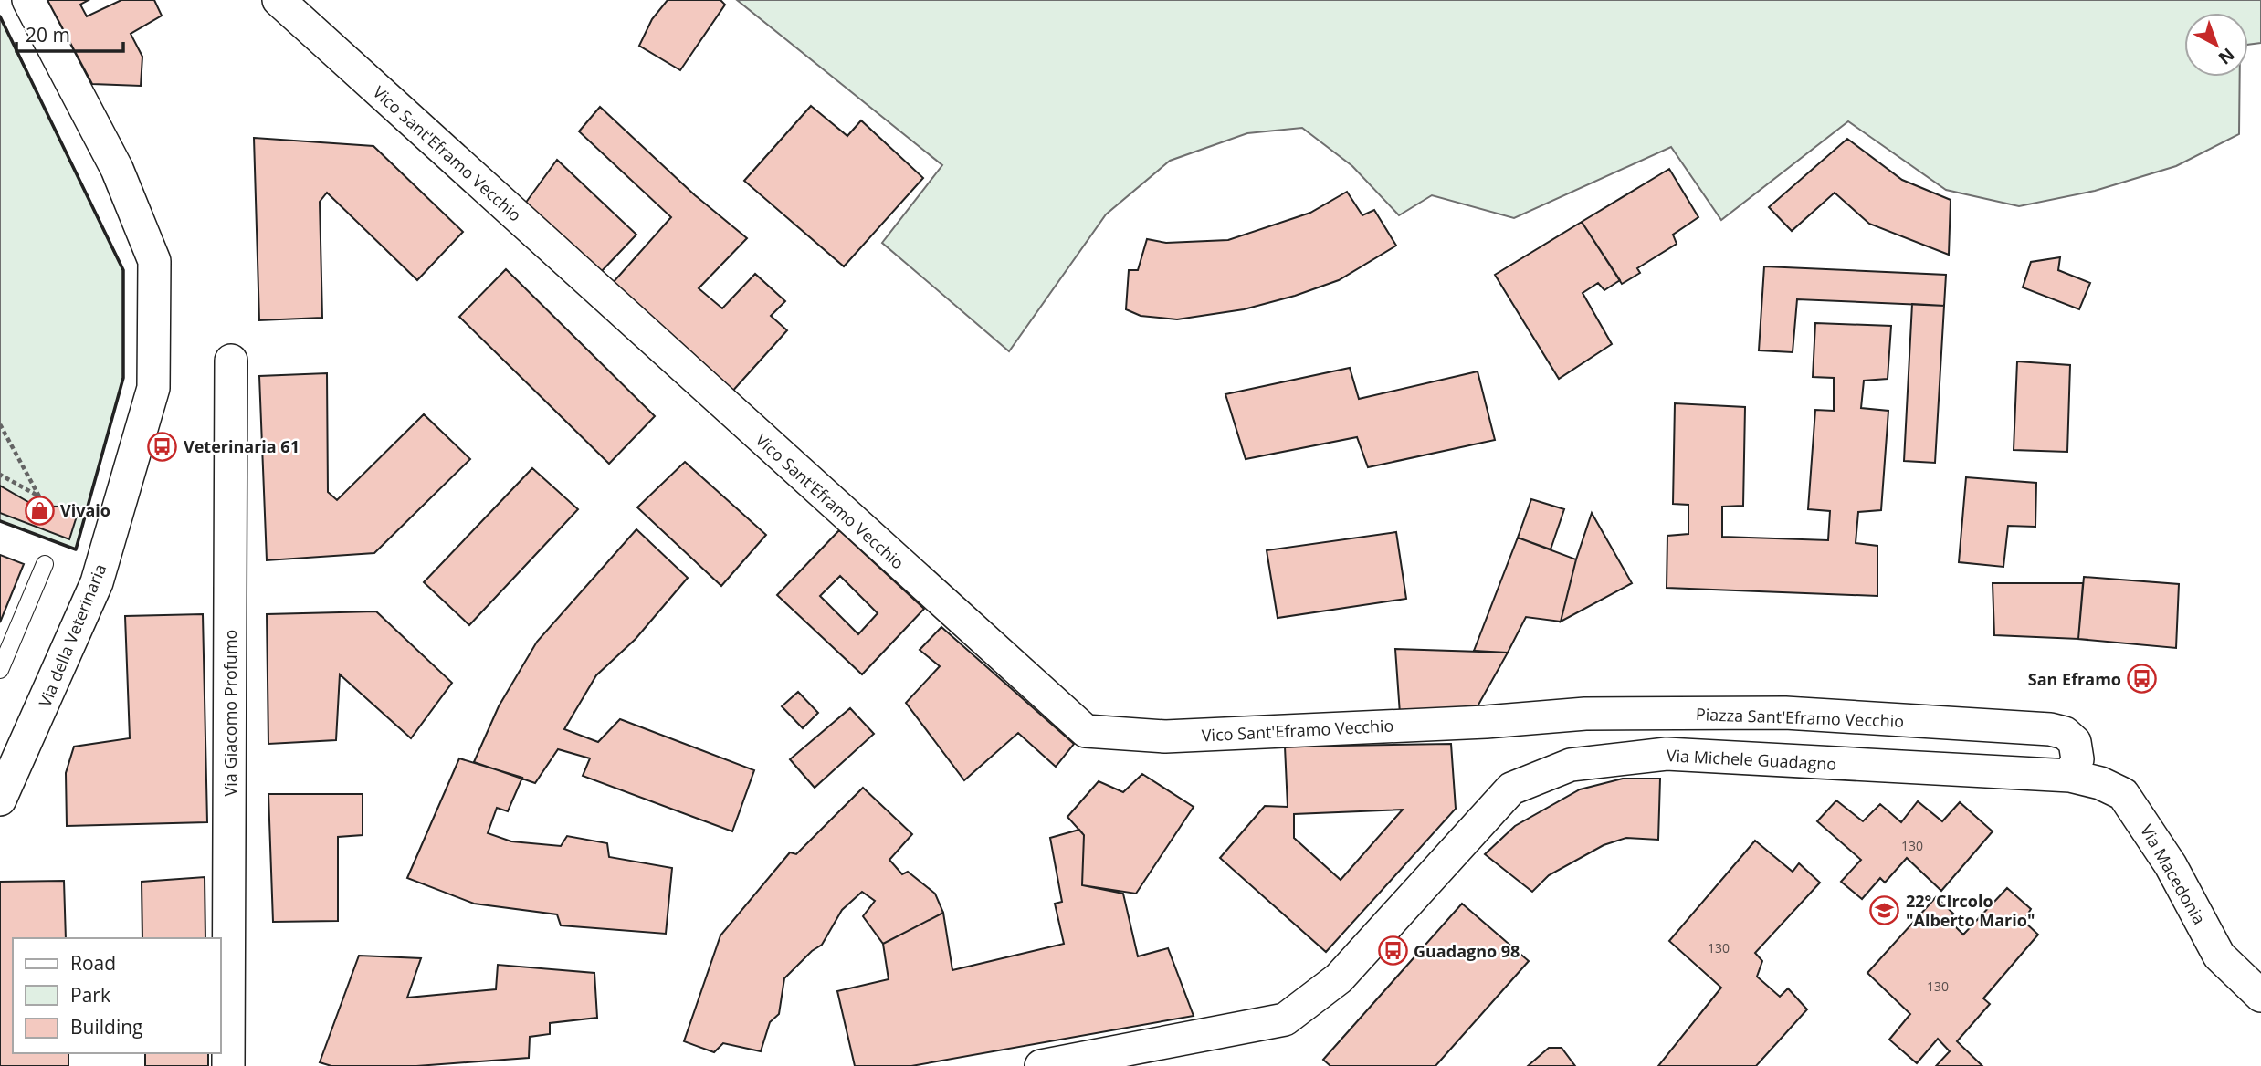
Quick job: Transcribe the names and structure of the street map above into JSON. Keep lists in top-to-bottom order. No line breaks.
{"streets":{"street":["Vico Sant'Eframo Vecchio","Via della Veterinaria","Via Giacomo Profumo","Piazza Sant'Eframo Vecchio","Via Michele Guadagno","Via Macedonia"]},"crossings":[["Vico Sant'Eframo Vecchio","Piazza Sant'Eframo Vecchio"],["Piazza Sant'Eframo Vecchio","Via Michele Guadagno"],["Piazza Sant'Eframo Vecchio","Via Macedonia"],["Via Michele Guadagno","Via Macedonia"]],"places":{"bus stop":["Veterinaria 61","San Eframo","Guadagno 98"],"shop":["Vivaio"],"school or university":["22° CIrcolo \"Alberto Mario\""]},"house_numbers":["130","130","130"],"legend":["Road","Park","Building"],"scale_bar":"20 m","north":"bottom right"}
